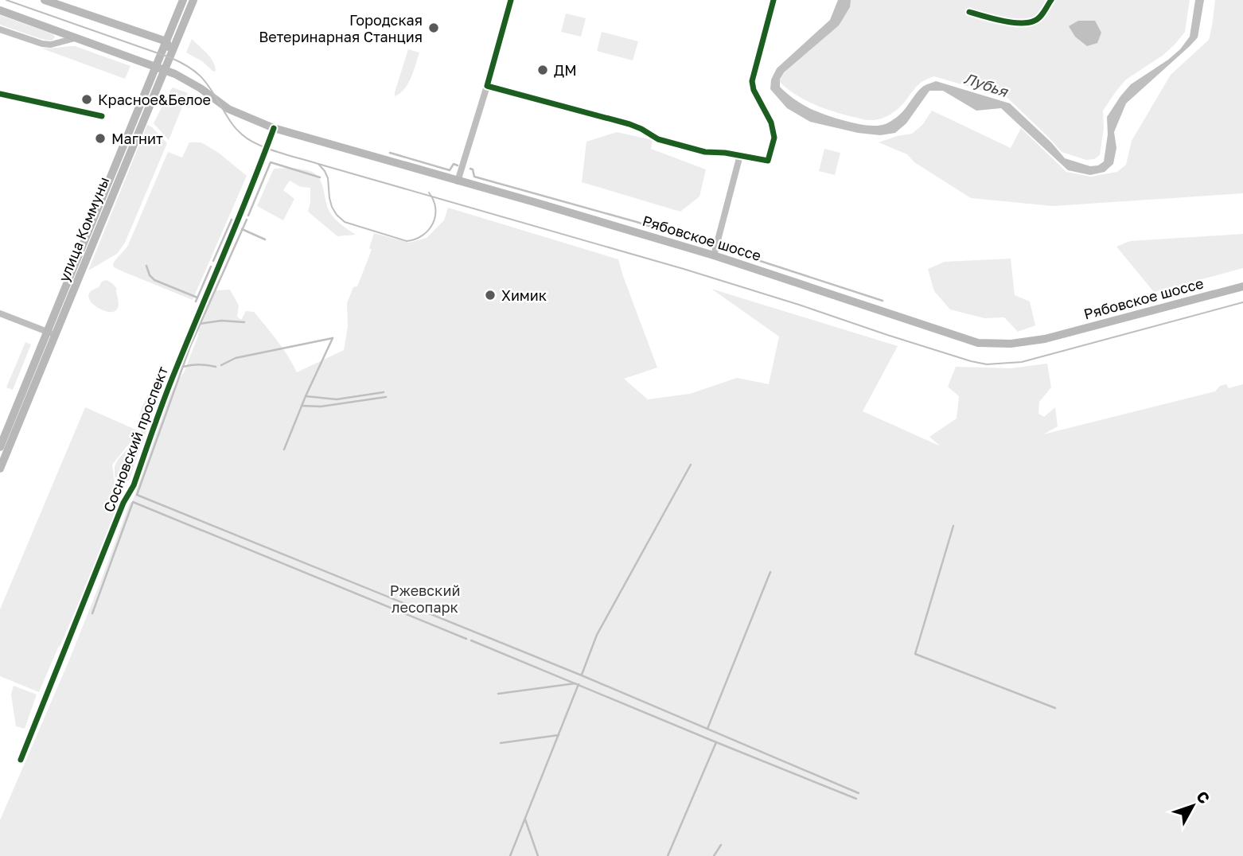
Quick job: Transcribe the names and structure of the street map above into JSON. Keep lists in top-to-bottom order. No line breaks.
{"streets":{"main road":["улица Коммуны","Рябовское шоссе"],"street":["Сосновский проспект"]},"crossings":[["улица Коммуны","Рябовское шоссе"],["Рябовское шоссе","Сосновский проспект"]],"water":["Лубья"],"parks":["Ржевский лесопарк"],"places":["Городская Ветеринарная Станция","ДМ","Красное&Белое","Магнит","Химик"],"north":"top right"}
